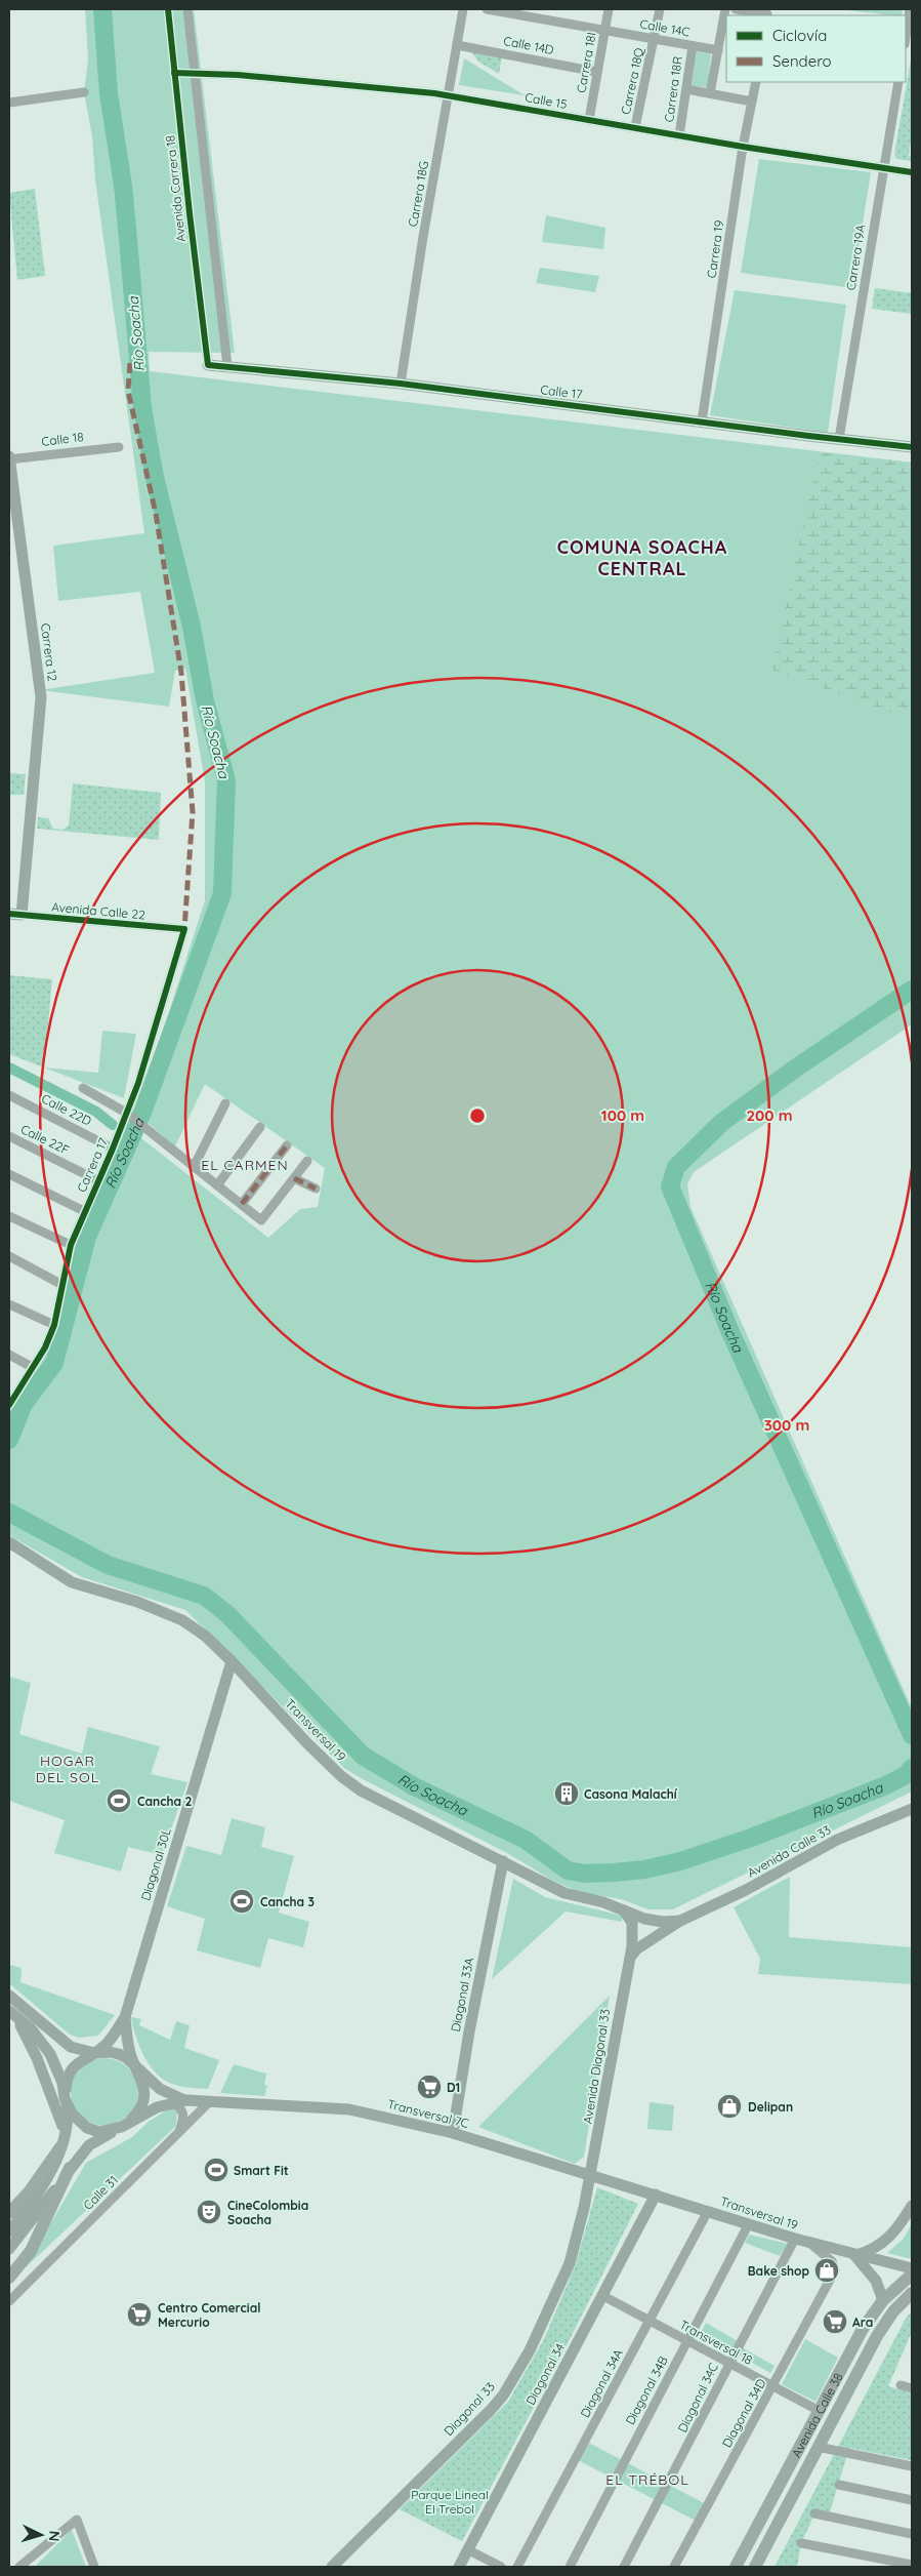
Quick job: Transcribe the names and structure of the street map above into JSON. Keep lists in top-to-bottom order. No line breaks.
{"streets":{"main road":["Calle 17","Carrera 12","Avenida Calle 22","Transversal 19","Avenida Calle 33","Diagonal 30L","Diagonal 33A","Avenida Diagonal 33","Transversal 7C","Diagonal 34","Diagonal 33","Avenida Calle 38"],"street":["Calle 14C","Calle 14D","Carrera 18I","Carrera 18Q","Carrera 18R","Calle 15","Avenida Carrera 18","Carrera 18G","Carrera 19","Carrera 19A","Calle 18","Calle 22D","Calle 22F","Carrera 17","Calle 31","Transversal 18","Diagonal 34A","Diagonal 34B","Diagonal 34C","Diagonal 34D"]},"crossings":[["Calle 14C","Carrera 18I"],["Calle 14C","Carrera 18Q"],["Calle 14C","Carrera 18R"],["Calle 14D","Carrera 18I"],["Calle 14D","Carrera 18G"],["Carrera 18I","Calle 15"],["Carrera 18Q","Calle 15"],["Carrera 18R","Calle 15"],["Calle 15","Avenida Carrera 18"],["Calle 15","Carrera 18G"],["Calle 15","Carrera 19"],["Calle 15","Carrera 19A"],["Avenida Carrera 18","Calle 17"],["Carrera 18G","Calle 17"],["Carrera 19","Calle 17"],["Carrera 19A","Calle 17"],["Calle 18","Carrera 12"],["Carrera 12","Avenida Calle 22"],["Avenida Calle 22","Carrera 17"],["Calle 22D","Carrera 17"],["Calle 22F","Carrera 17"],["Transversal 19","Avenida Calle 33"],["Transversal 19","Diagonal 30L"],["Transversal 19","Diagonal 33A"],["Transversal 19","Avenida Diagonal 33"],["Transversal 19","Transversal 7C"],["Transversal 19","Diagonal 34"],["Transversal 19","Diagonal 34A"],["Transversal 19","Diagonal 34B"],["Transversal 19","Diagonal 34C"],["Transversal 19","Diagonal 34D"],["Avenida Calle 33","Avenida Diagonal 33"],["Diagonal 33A","Transversal 7C"],["Avenida Diagonal 33","Transversal 7C"],["Avenida Diagonal 33","Diagonal 33"],["Transversal 7C","Calle 31"],["Transversal 7C","Diagonal 34"],["Transversal 7C","Diagonal 33"],["Transversal 18","Diagonal 34"],["Transversal 18","Diagonal 34A"],["Transversal 18","Diagonal 34B"],["Transversal 18","Diagonal 34C"],["Transversal 18","Diagonal 34D"],["Transversal 18","Avenida Calle 38"]],"districts":["COMUNA SOACHA CENTRAL","EL CARMEN","HOGAR DEL SOL","EL TRÉBOL"],"water":["Río Soacha"],"parks":["Parque Lineal El Trebol"],"places":{"building":["Casona Malachí"],"sports":["Cancha 2","Cancha 3","Smart Fit"],"supermarket":["D1","Centro Comercial Mercurio","Ara"],"shop":["Delipan","Bake shop"],"theatre":["CineColombia Soacha"]},"legend":["Ciclovía","Sendero"],"north":"right","rings":["100 m","200 m","300 m"]}
